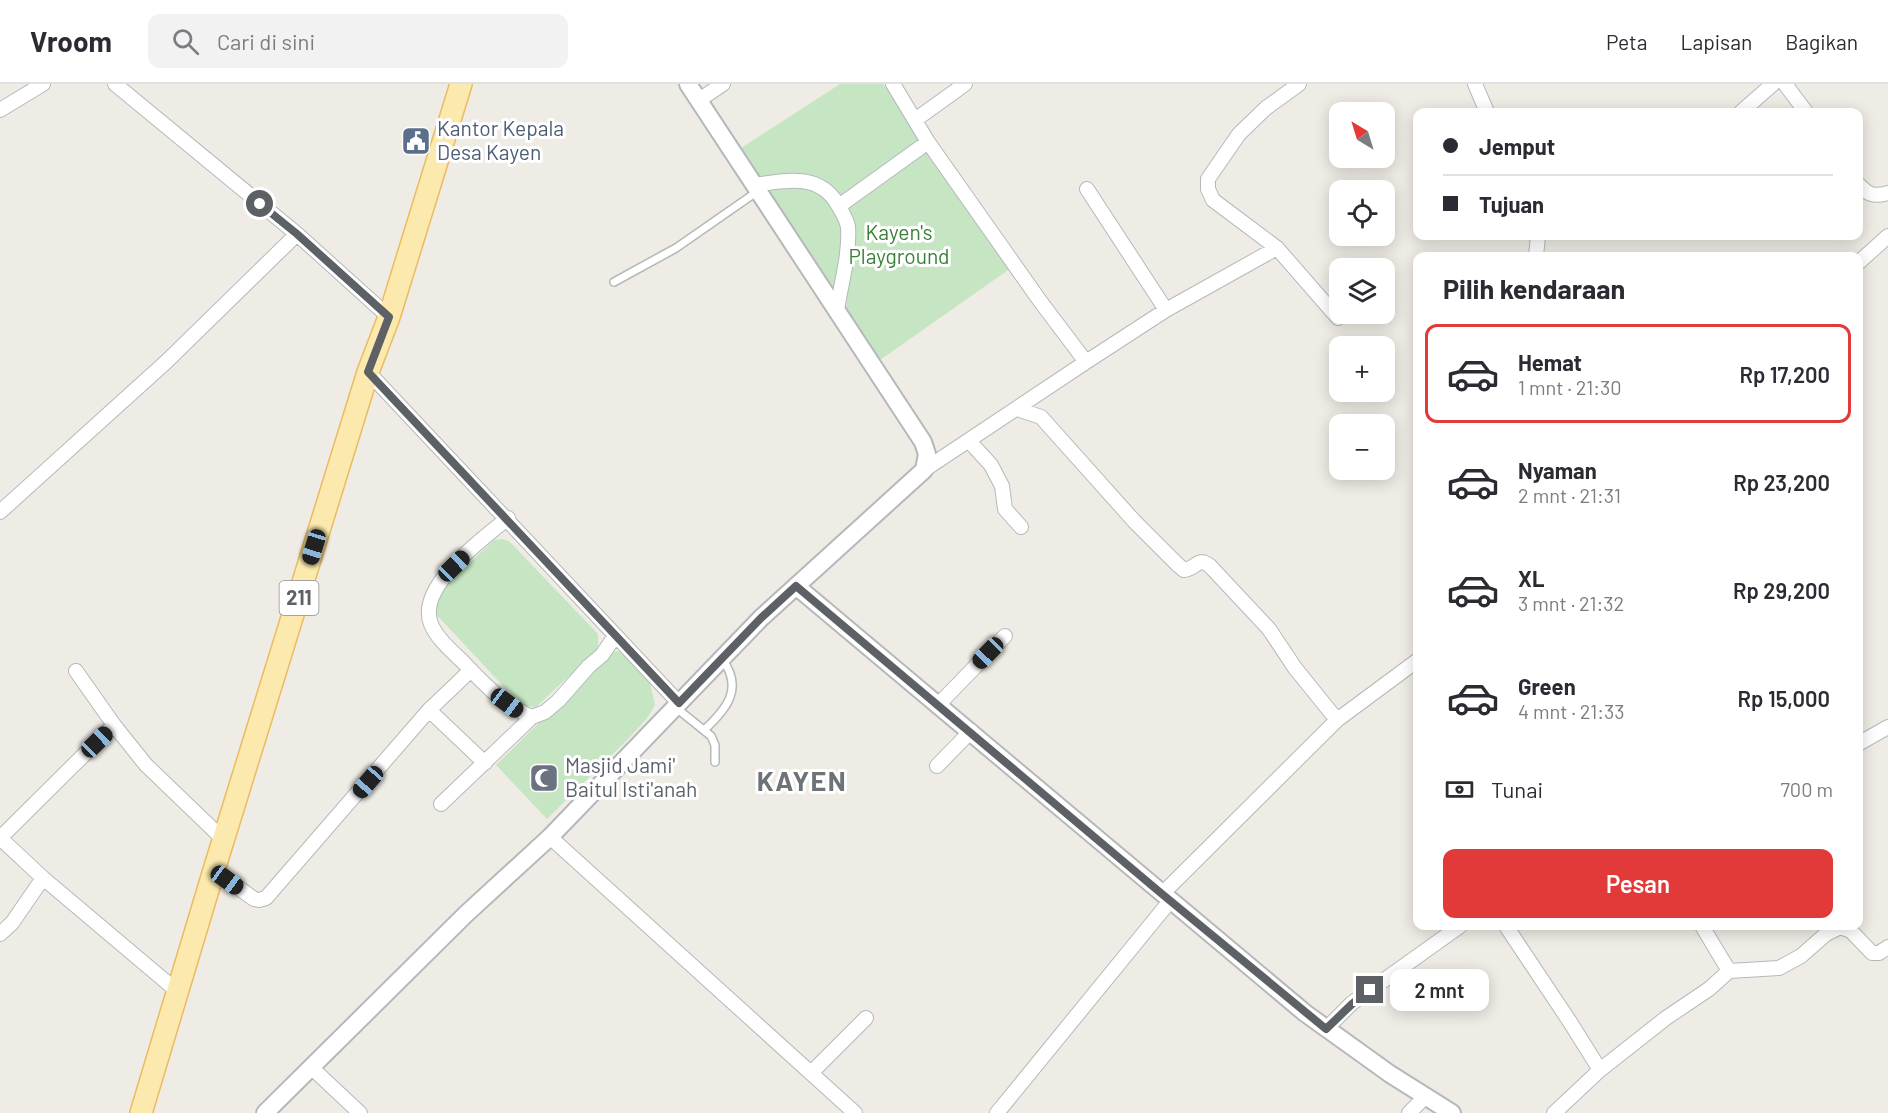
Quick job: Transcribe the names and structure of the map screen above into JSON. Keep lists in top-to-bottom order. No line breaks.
{"streets":{"main road":["211"]},"districts":["KAYEN"],"parks":["Kayen's Playground"],"places":{"public building":["Kantor Kepala Desa Kayen"],"mosque":["Masjid Jami' Baitul Isti'anah"]},"north":"top left","page":{"header":"Vroom","search":"Cari di sini","nav":["Peta","Lapisan","Bagikan"],"map_buttons":["+","−"],"banner":["Jemput","Tujuan"],"heading":"Pilih kendaraan","list":[{"name":"Hemat","note":"1 mnt · 21:30","value":"Rp 17,200"},{"name":"Nyaman","note":"2 mnt · 21:31","value":"Rp 23,200"},{"name":"XL","note":"3 mnt · 21:32","value":"Rp 29,200"},{"name":"Green","note":"4 mnt · 21:33","value":"Rp 15,000"}],"pay":["Tunai","700 m"],"buttons":"Pesan","bubble":"2 mnt"}}
